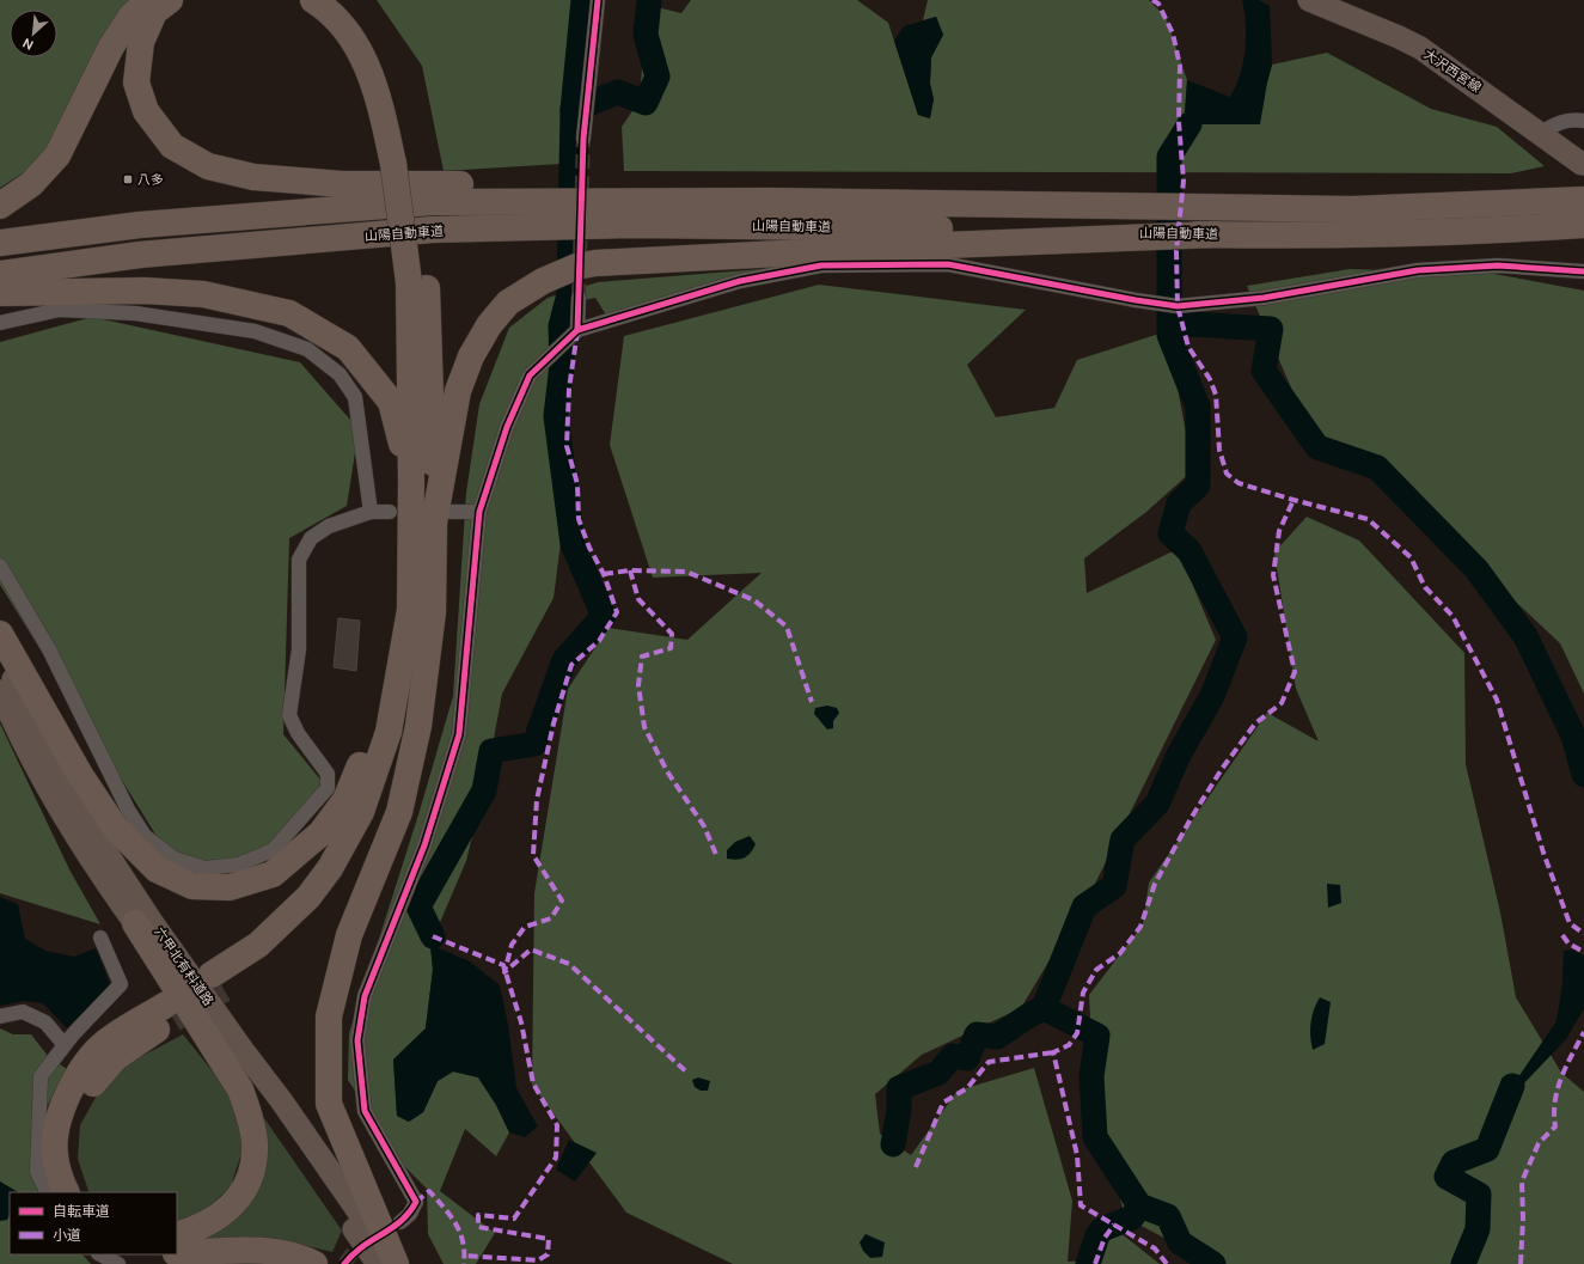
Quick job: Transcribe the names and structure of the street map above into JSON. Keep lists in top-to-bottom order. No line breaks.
{"streets":{"highway":["山陽自動車道"],"main road":["大沢西宮線","六甲北有料道路"]},"places":{"transit":["八多"]},"legend":["自転車道","小道"],"north":"bottom left"}
